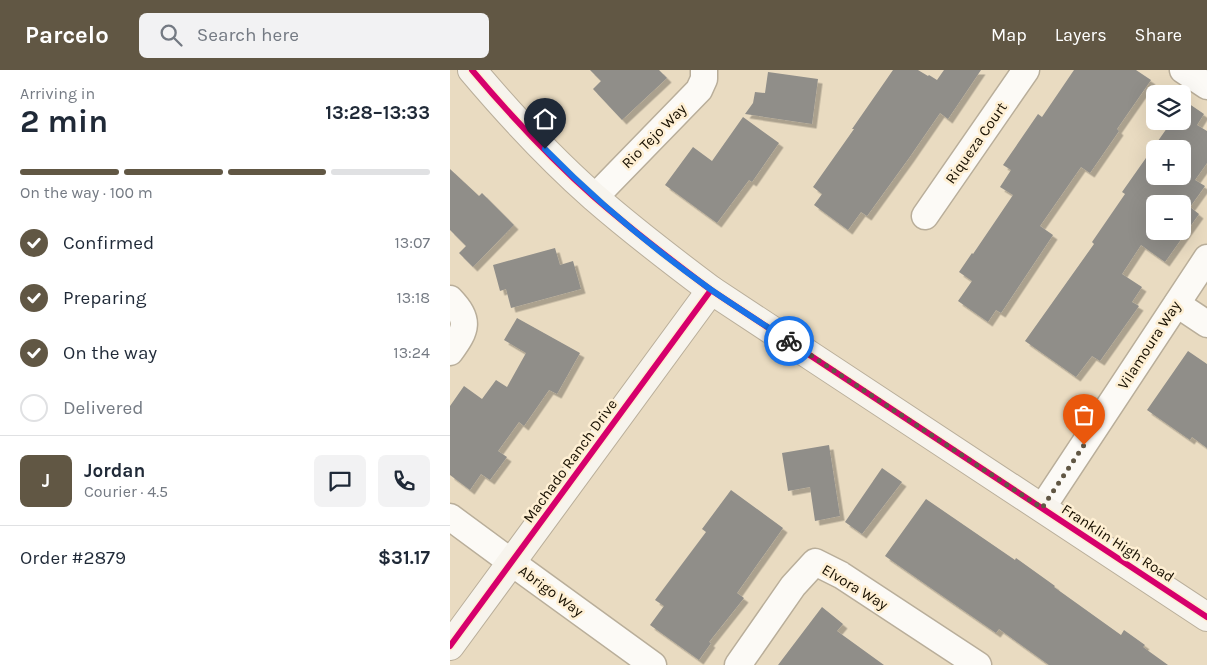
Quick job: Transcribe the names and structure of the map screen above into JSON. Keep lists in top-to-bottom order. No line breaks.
{"streets":{"street":["Rio Tejo Way","Riqueza Court","Vilamoura Way","Machado Ranch Drive","Franklin High Road","Elvora Way","Abrigo Way"]},"crossings":[["Rio Tejo Way","Franklin High Road"],["Vilamoura Way","Franklin High Road"],["Machado Ranch Drive","Franklin High Road"],["Machado Ranch Drive","Abrigo Way"]],"page":{"header":"Parcelo","search":"Search here","nav":["Map","Layers","Share"],"heading":["2 min","Arriving in","13:28–13:33"],"panel":["Jordan","Courier · 4.5","Order #2879","$31.17"],"map_buttons":["+","−"],"bar":"On the way · 100 m","list":[["Confirmed","13:07"],["Preparing","13:18"],["On the way","13:24"],"Delivered"],"round":"J"}}
